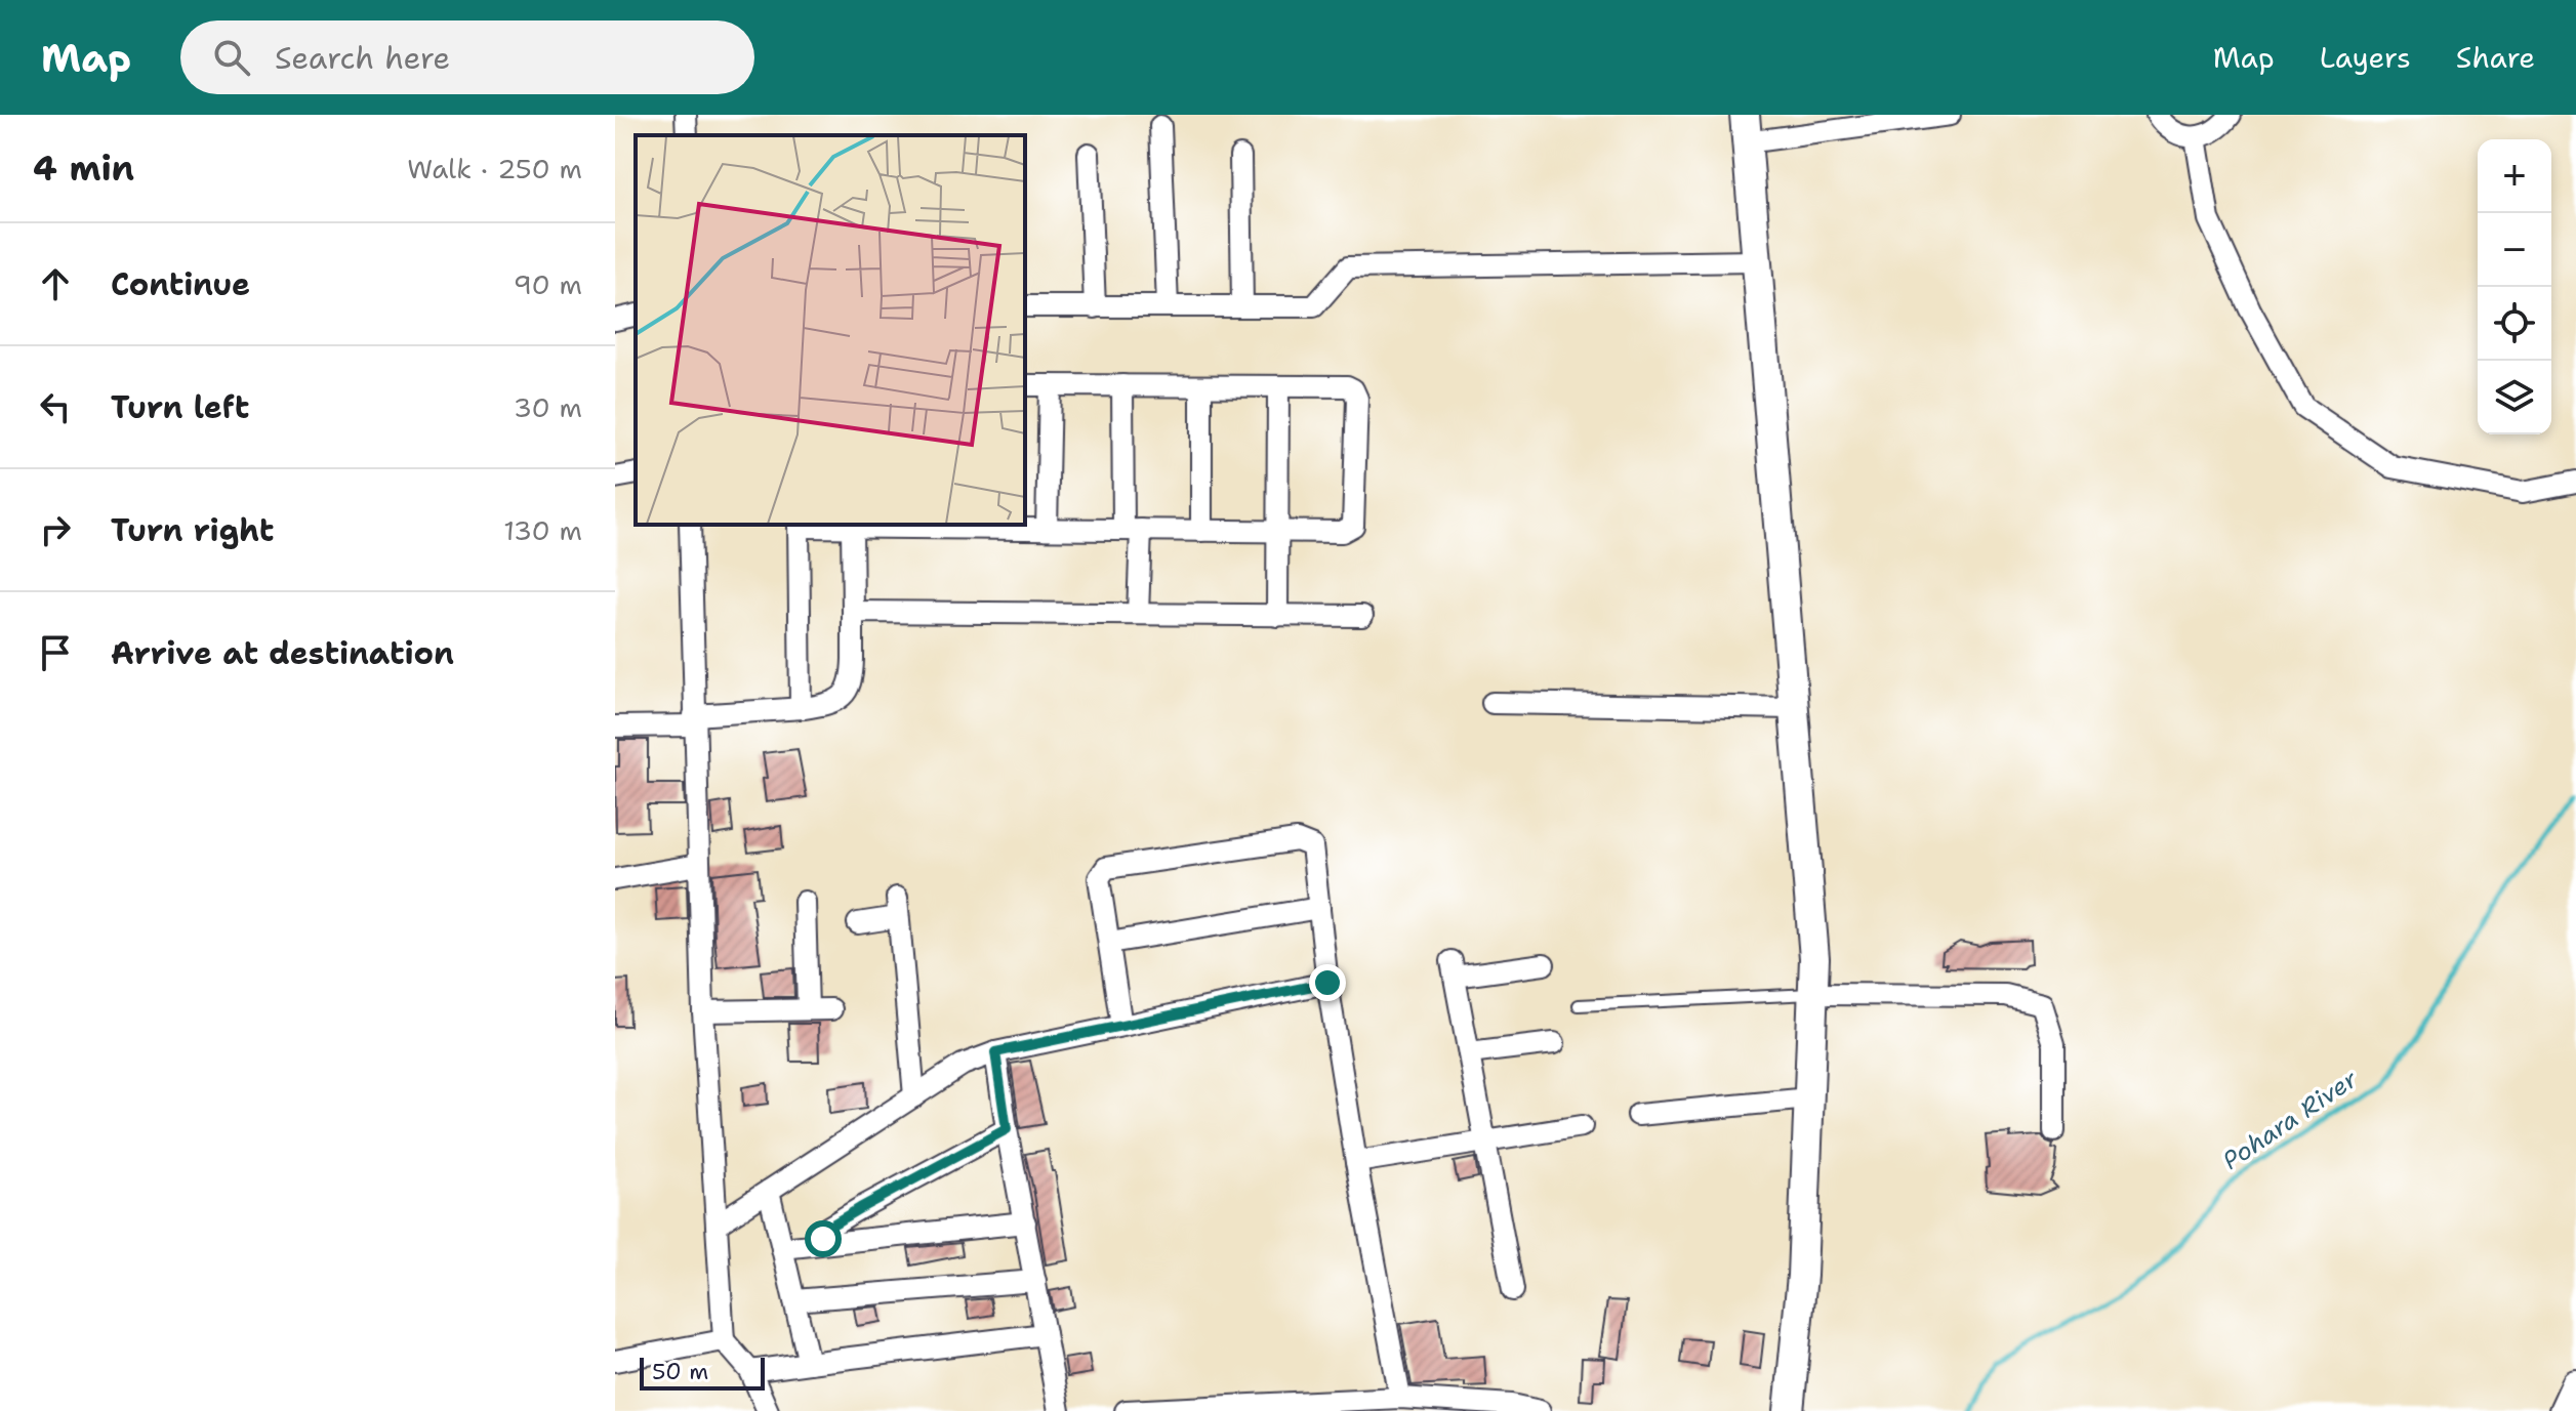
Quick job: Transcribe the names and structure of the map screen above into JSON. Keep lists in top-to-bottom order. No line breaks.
{"water":["Pohara River"],"scale_bar":"50 m","page":{"header":"Map","search":"Search here","nav":["Map","Layers","Share"],"heading":["4 min","Walk · 250 m"],"map_buttons":["+","−"],"list":[["Continue","90 m"],["Turn left","30 m"],["Turn right","130 m"],"Arrive at destination"],"scale":"50 m"}}
